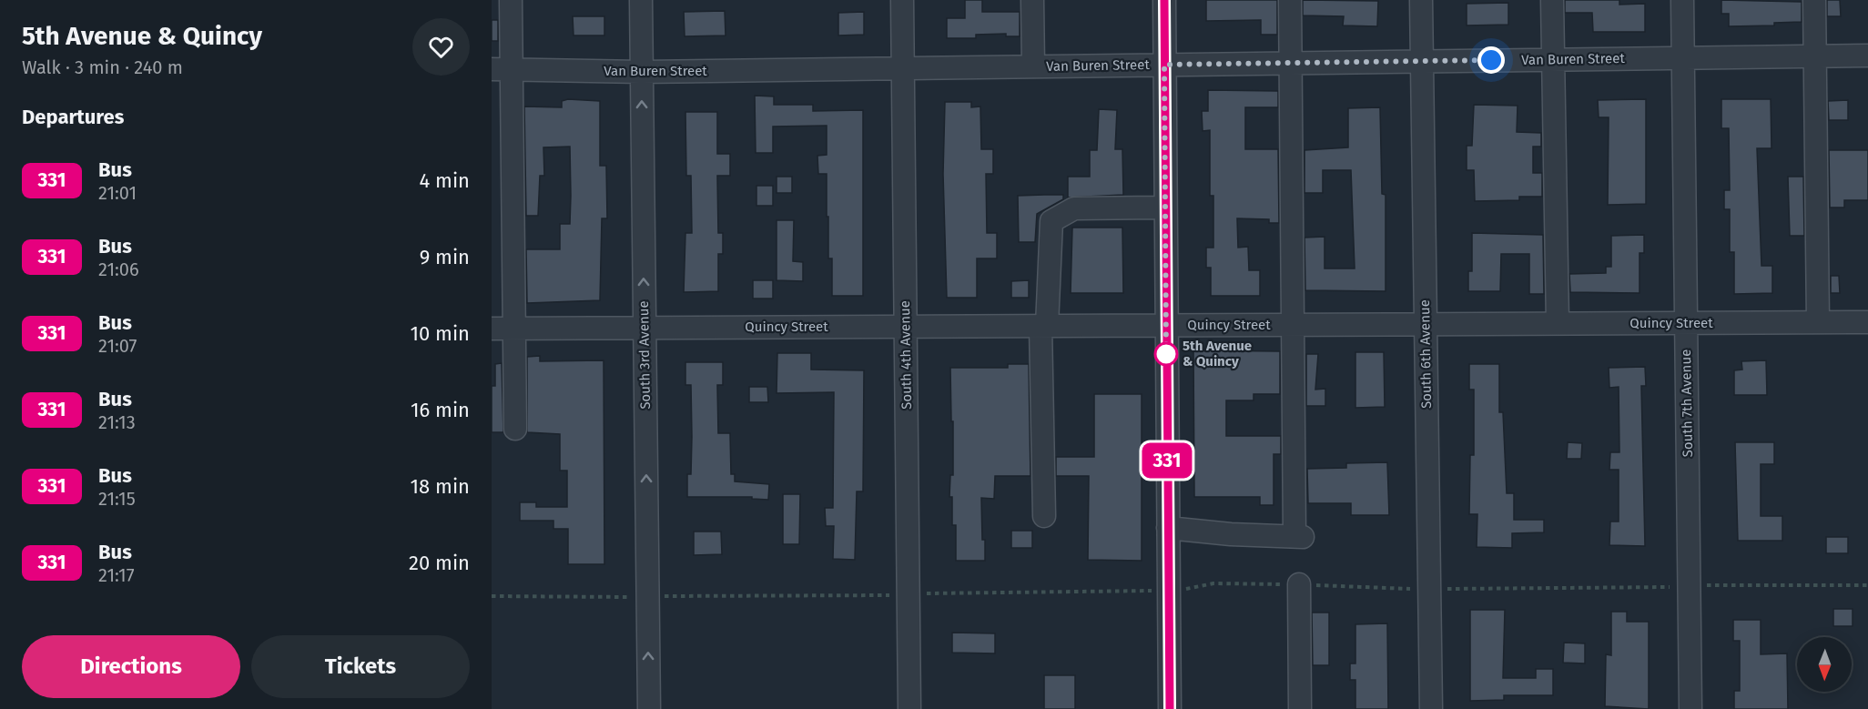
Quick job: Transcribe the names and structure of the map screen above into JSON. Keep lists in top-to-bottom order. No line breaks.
{"streets":{"street":["Van Buren Street","Quincy Street","South 6th Avenue","South 3rd Avenue","South 4th Avenue","South 7th Avenue"]},"crossings":[["Van Buren Street","South 6th Avenue"],["Van Buren Street","South 3rd Avenue"],["Van Buren Street","South 4th Avenue"],["Van Buren Street","South 7th Avenue"],["Quincy Street","South 6th Avenue"],["Quincy Street","South 3rd Avenue"],["Quincy Street","South 4th Avenue"],["Quincy Street","South 7th Avenue"]],"places":["5th Avenue & Quincy"],"lines":["bus line 331"],"north":"bottom","page":{"heading":[["5th Avenue & Quincy","Walk · 3 min · 240 m"],"Departures"],"on_map":"331","list":[{"mark":"331","name":"Bus","note":"21:01","value":"4 min"},{"mark":"331","name":"Bus","note":"21:06","value":"9 min"},{"mark":"331","name":"Bus","note":"21:07","value":"10 min"},{"mark":"331","name":"Bus","note":"21:13","value":"16 min"},{"mark":"331","name":"Bus","note":"21:15","value":"18 min"},{"mark":"331","name":"Bus","note":"21:17","value":"20 min"}],"buttons":["Directions","Tickets"]}}
